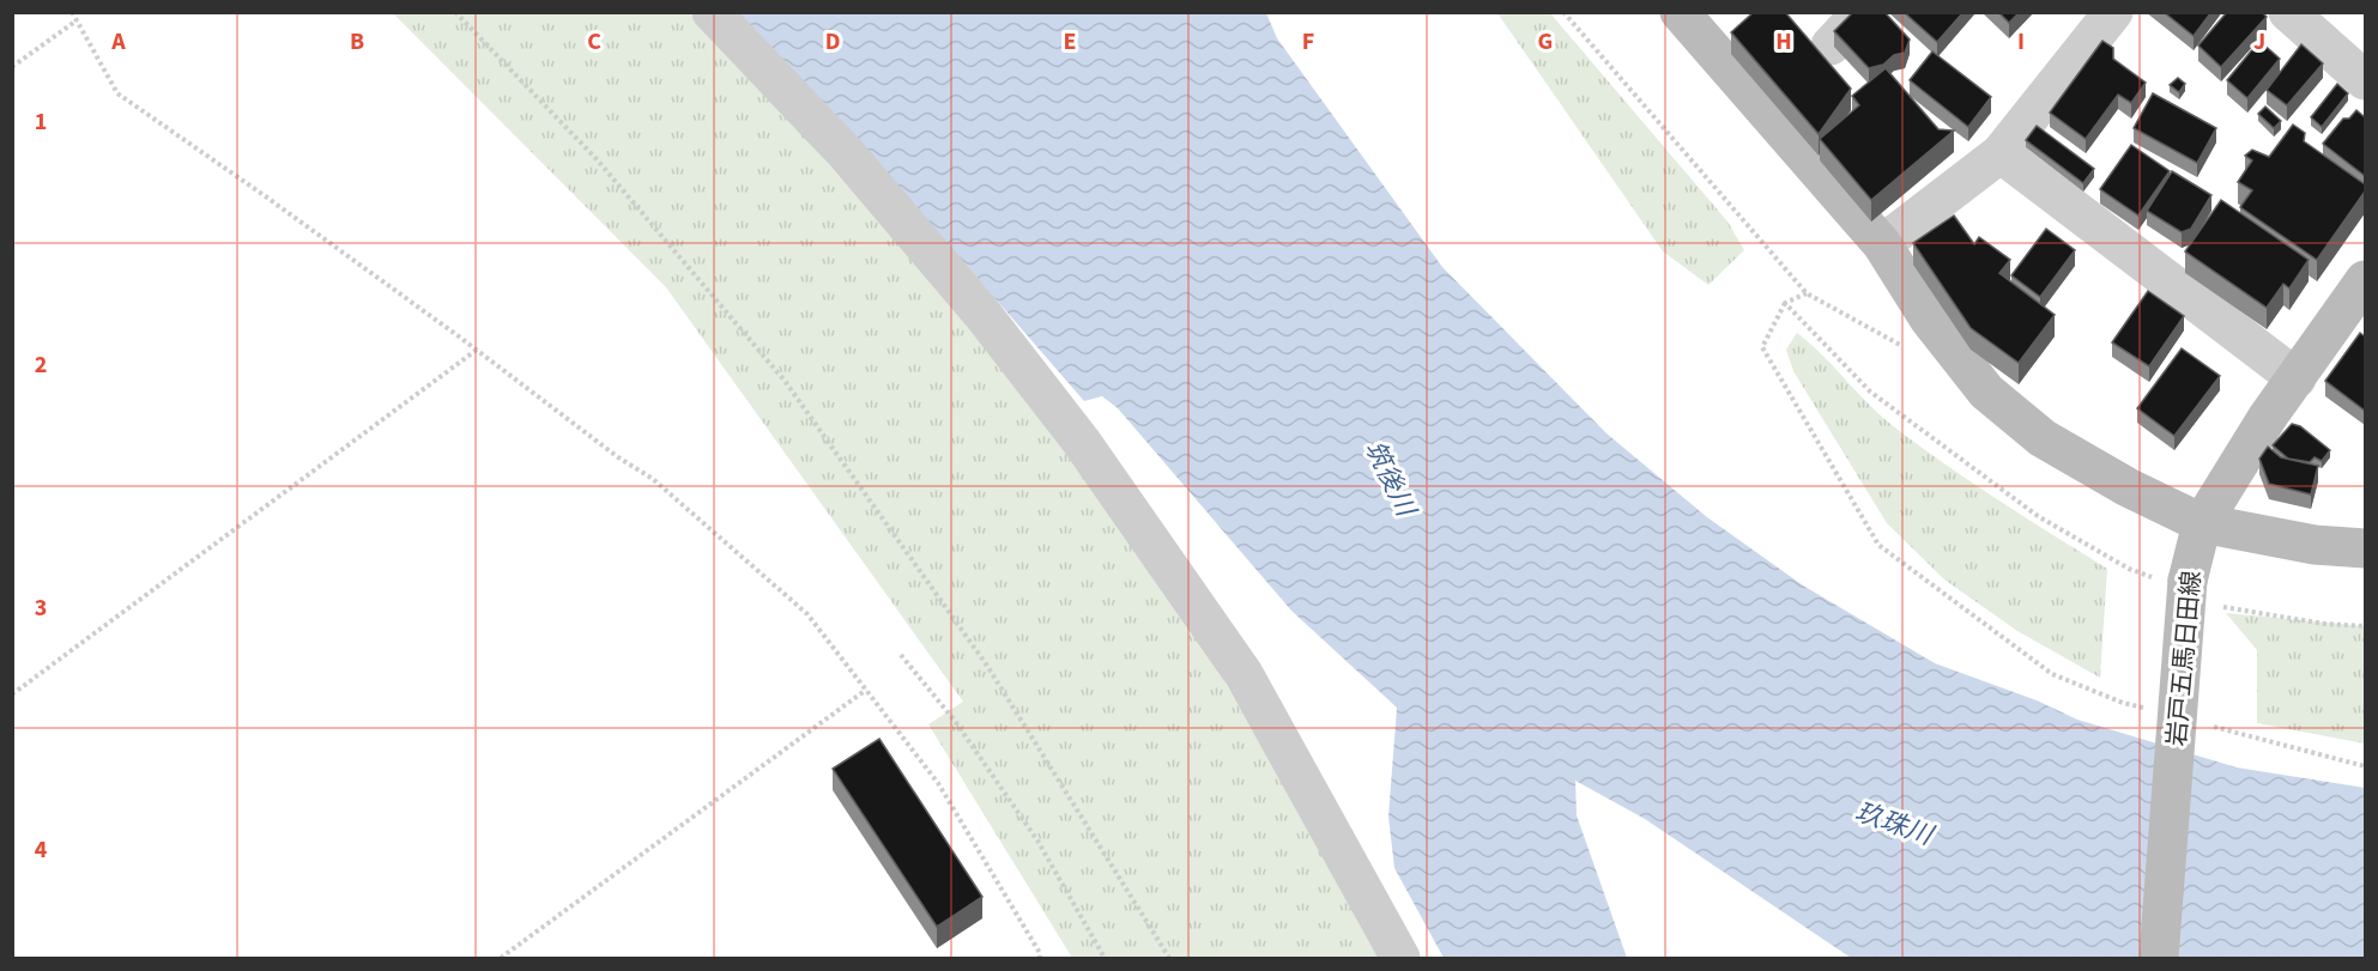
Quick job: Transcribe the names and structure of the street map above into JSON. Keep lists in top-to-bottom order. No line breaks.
{"streets":{"street":["岩戸五馬日田線"]},"water":["筑後川","玖珠川"],"grid":{"columns":["A","B","C","D","E","F","G","H","I","J"],"rows":["1","2","3","4"]}}
